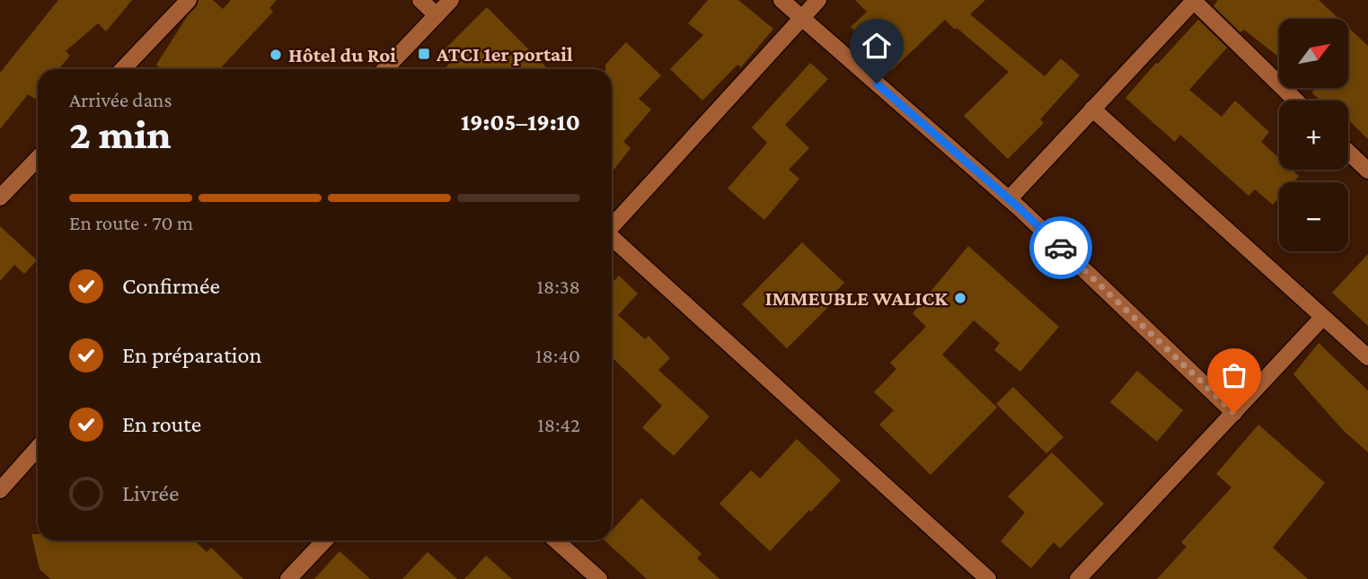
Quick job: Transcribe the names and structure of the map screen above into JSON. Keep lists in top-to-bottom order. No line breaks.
{"places":{"transit":["ATCI 1er portail"],"other":["Hôtel du Roi","IMMEUBLE WALICK"]},"north":"top right","page":{"map_buttons":["+","−"],"heading":["2 min","Arrivée dans","19:05–19:10"],"bar":"En route · 70 m","list":[["Confirmée","18:38"],["En préparation","18:40"],["En route","18:42"],"Livrée"]}}
